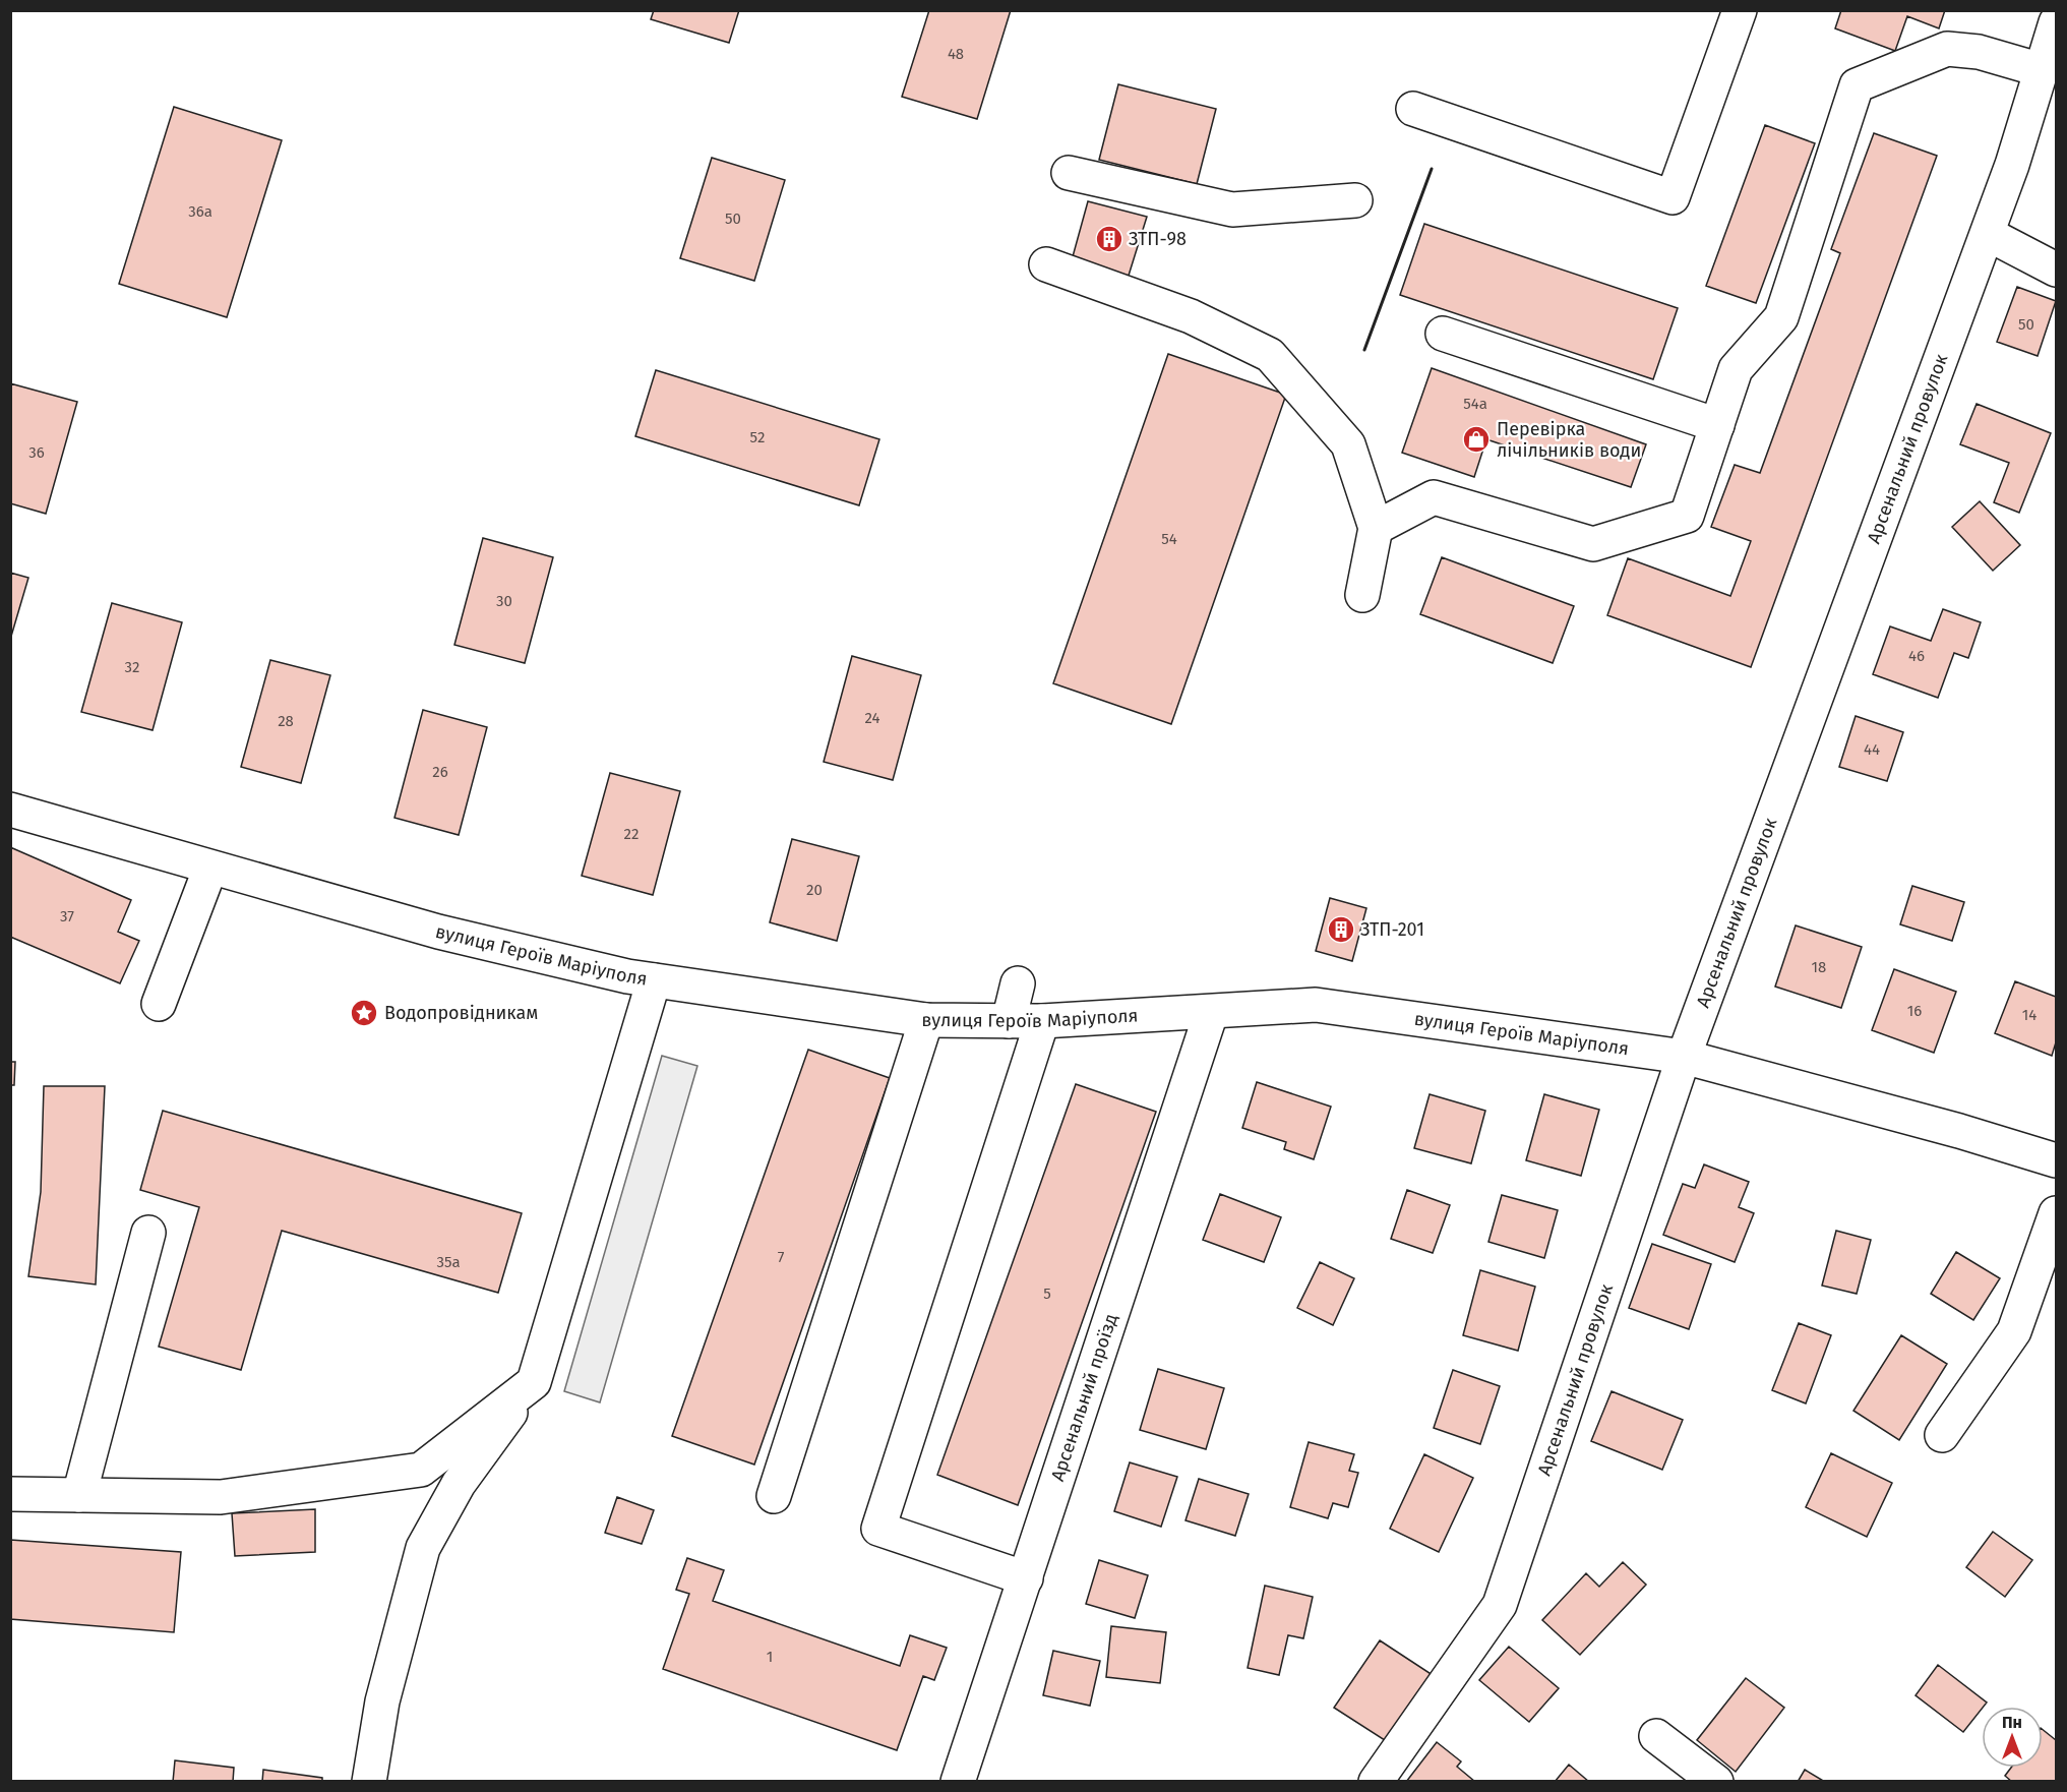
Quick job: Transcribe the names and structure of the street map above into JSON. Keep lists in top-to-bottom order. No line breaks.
{"streets":{"street":["Арсенальний провулок","вулиця Героїв Маріуполя","Арсенальний проїзд"]},"crossings":[["Арсенальний провулок","вулиця Героїв Маріуполя"],["вулиця Героїв Маріуполя","Арсенальний проїзд"]],"places":{"building":["ЗТП-98","ЗТП-201"],"shop":["Перевірка лічільників води"],"place":["Водопровідникам"]},"house_numbers":["48","36а","50","50","54а","52","36","54","30","46","32","24","28","44","26","22","20","37","18","16","14","7","35а","5","1"],"north":"top"}
